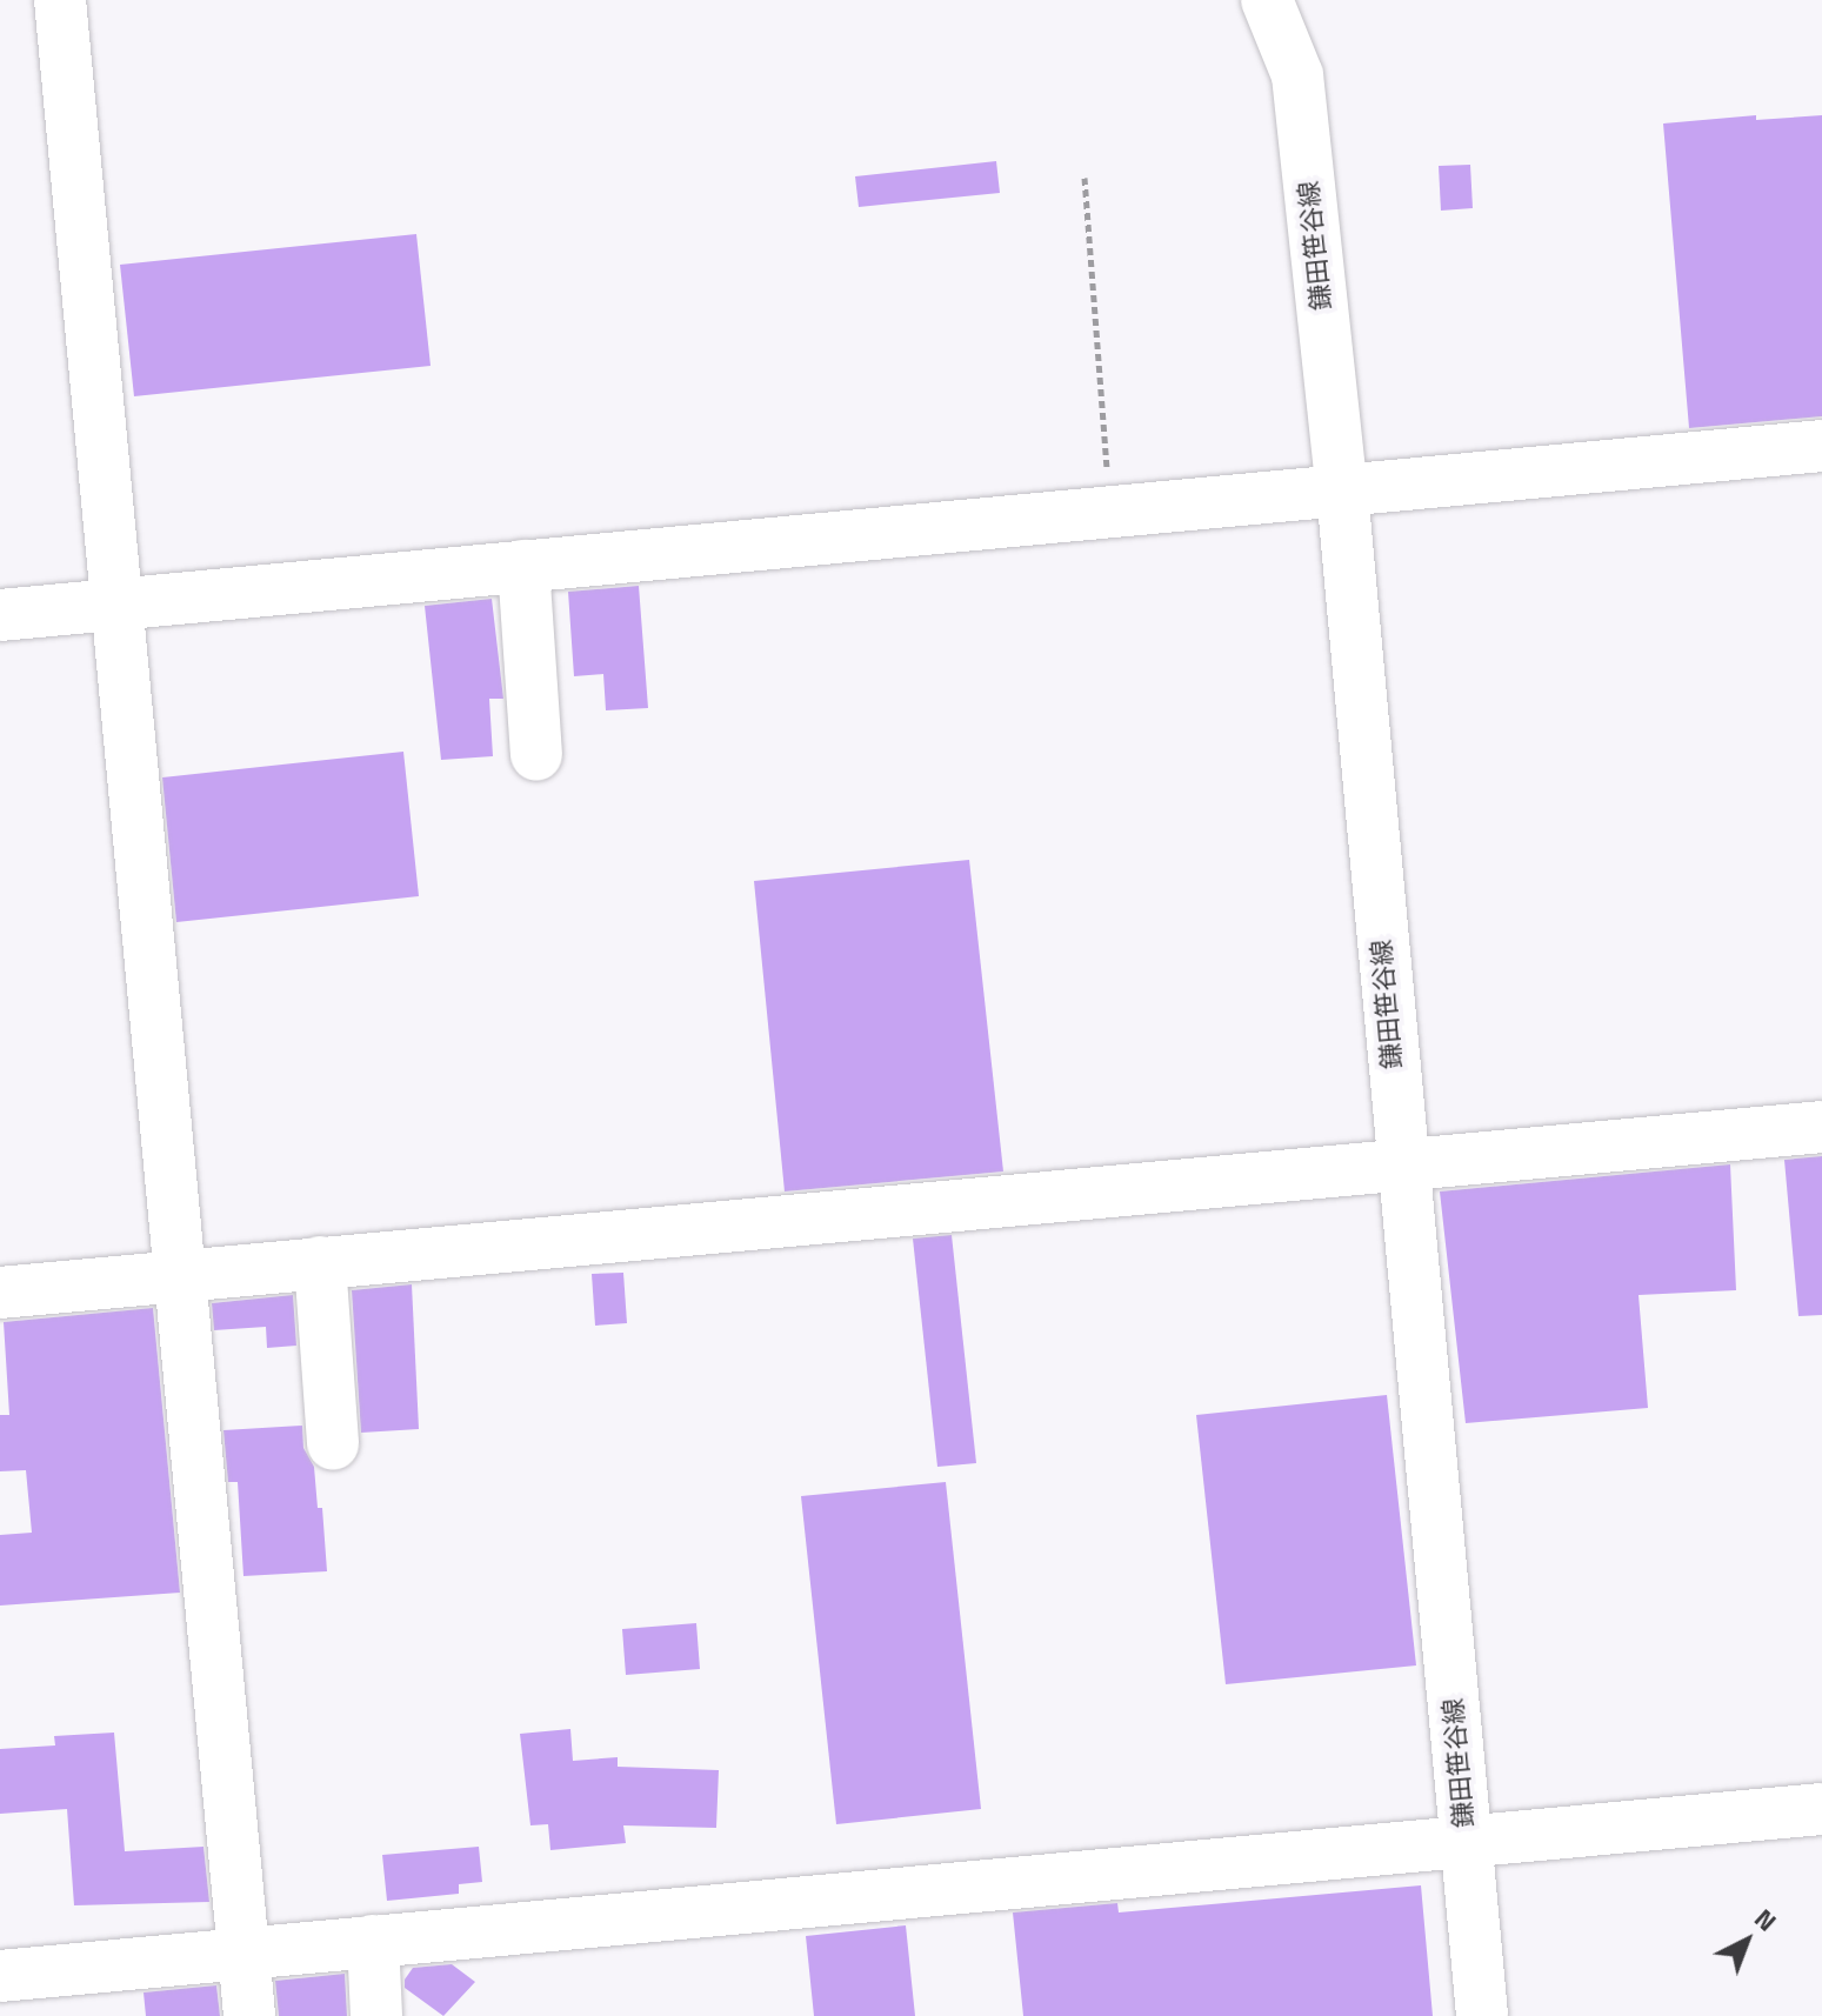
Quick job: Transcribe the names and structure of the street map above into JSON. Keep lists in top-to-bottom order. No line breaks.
{"streets":{"street":["鎌田笹谷線"]},"north":"top right"}
